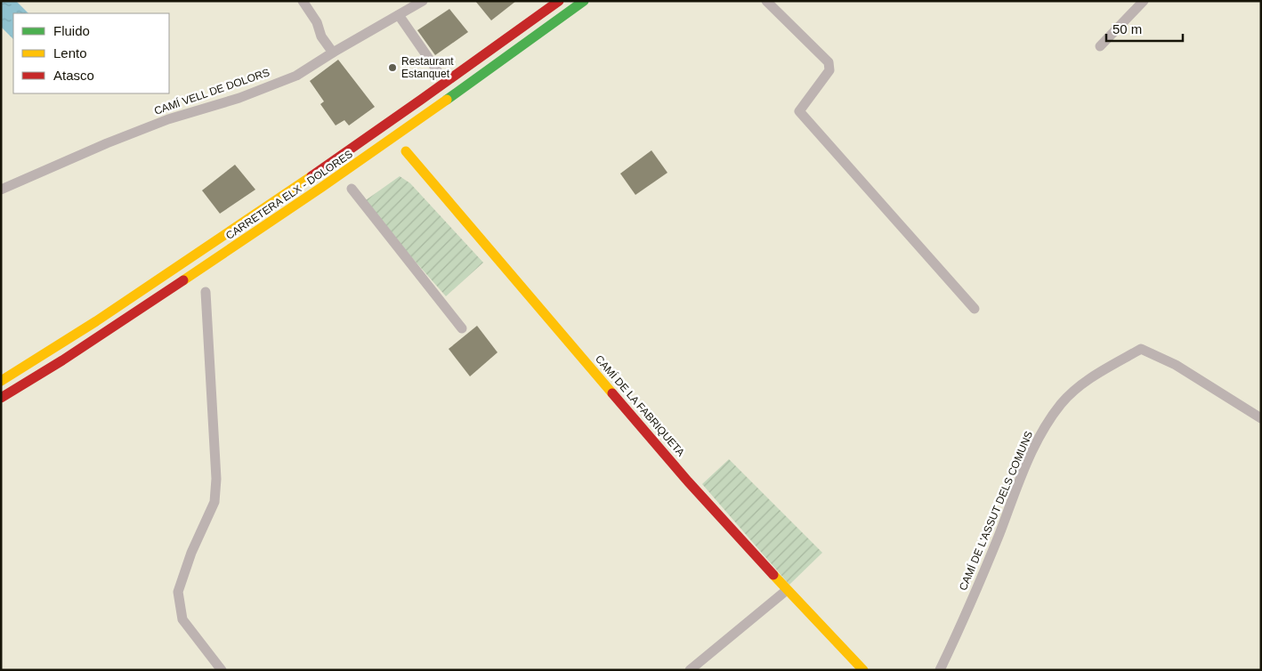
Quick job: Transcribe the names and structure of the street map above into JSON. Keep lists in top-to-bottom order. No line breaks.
{"streets":{"main road":["CARRETERA ELX - DOLORES","CAMÍ DE LA FABRIQUETA"],"street":["CAMÍ VELL DE DOLORS","CAMÍ DE L'ASSUT DELS COMUNS"]},"places":["Restaurant Estanquet"],"legend":["Fluido","Lento","Atasco"],"scale_bar":"50 m"}
